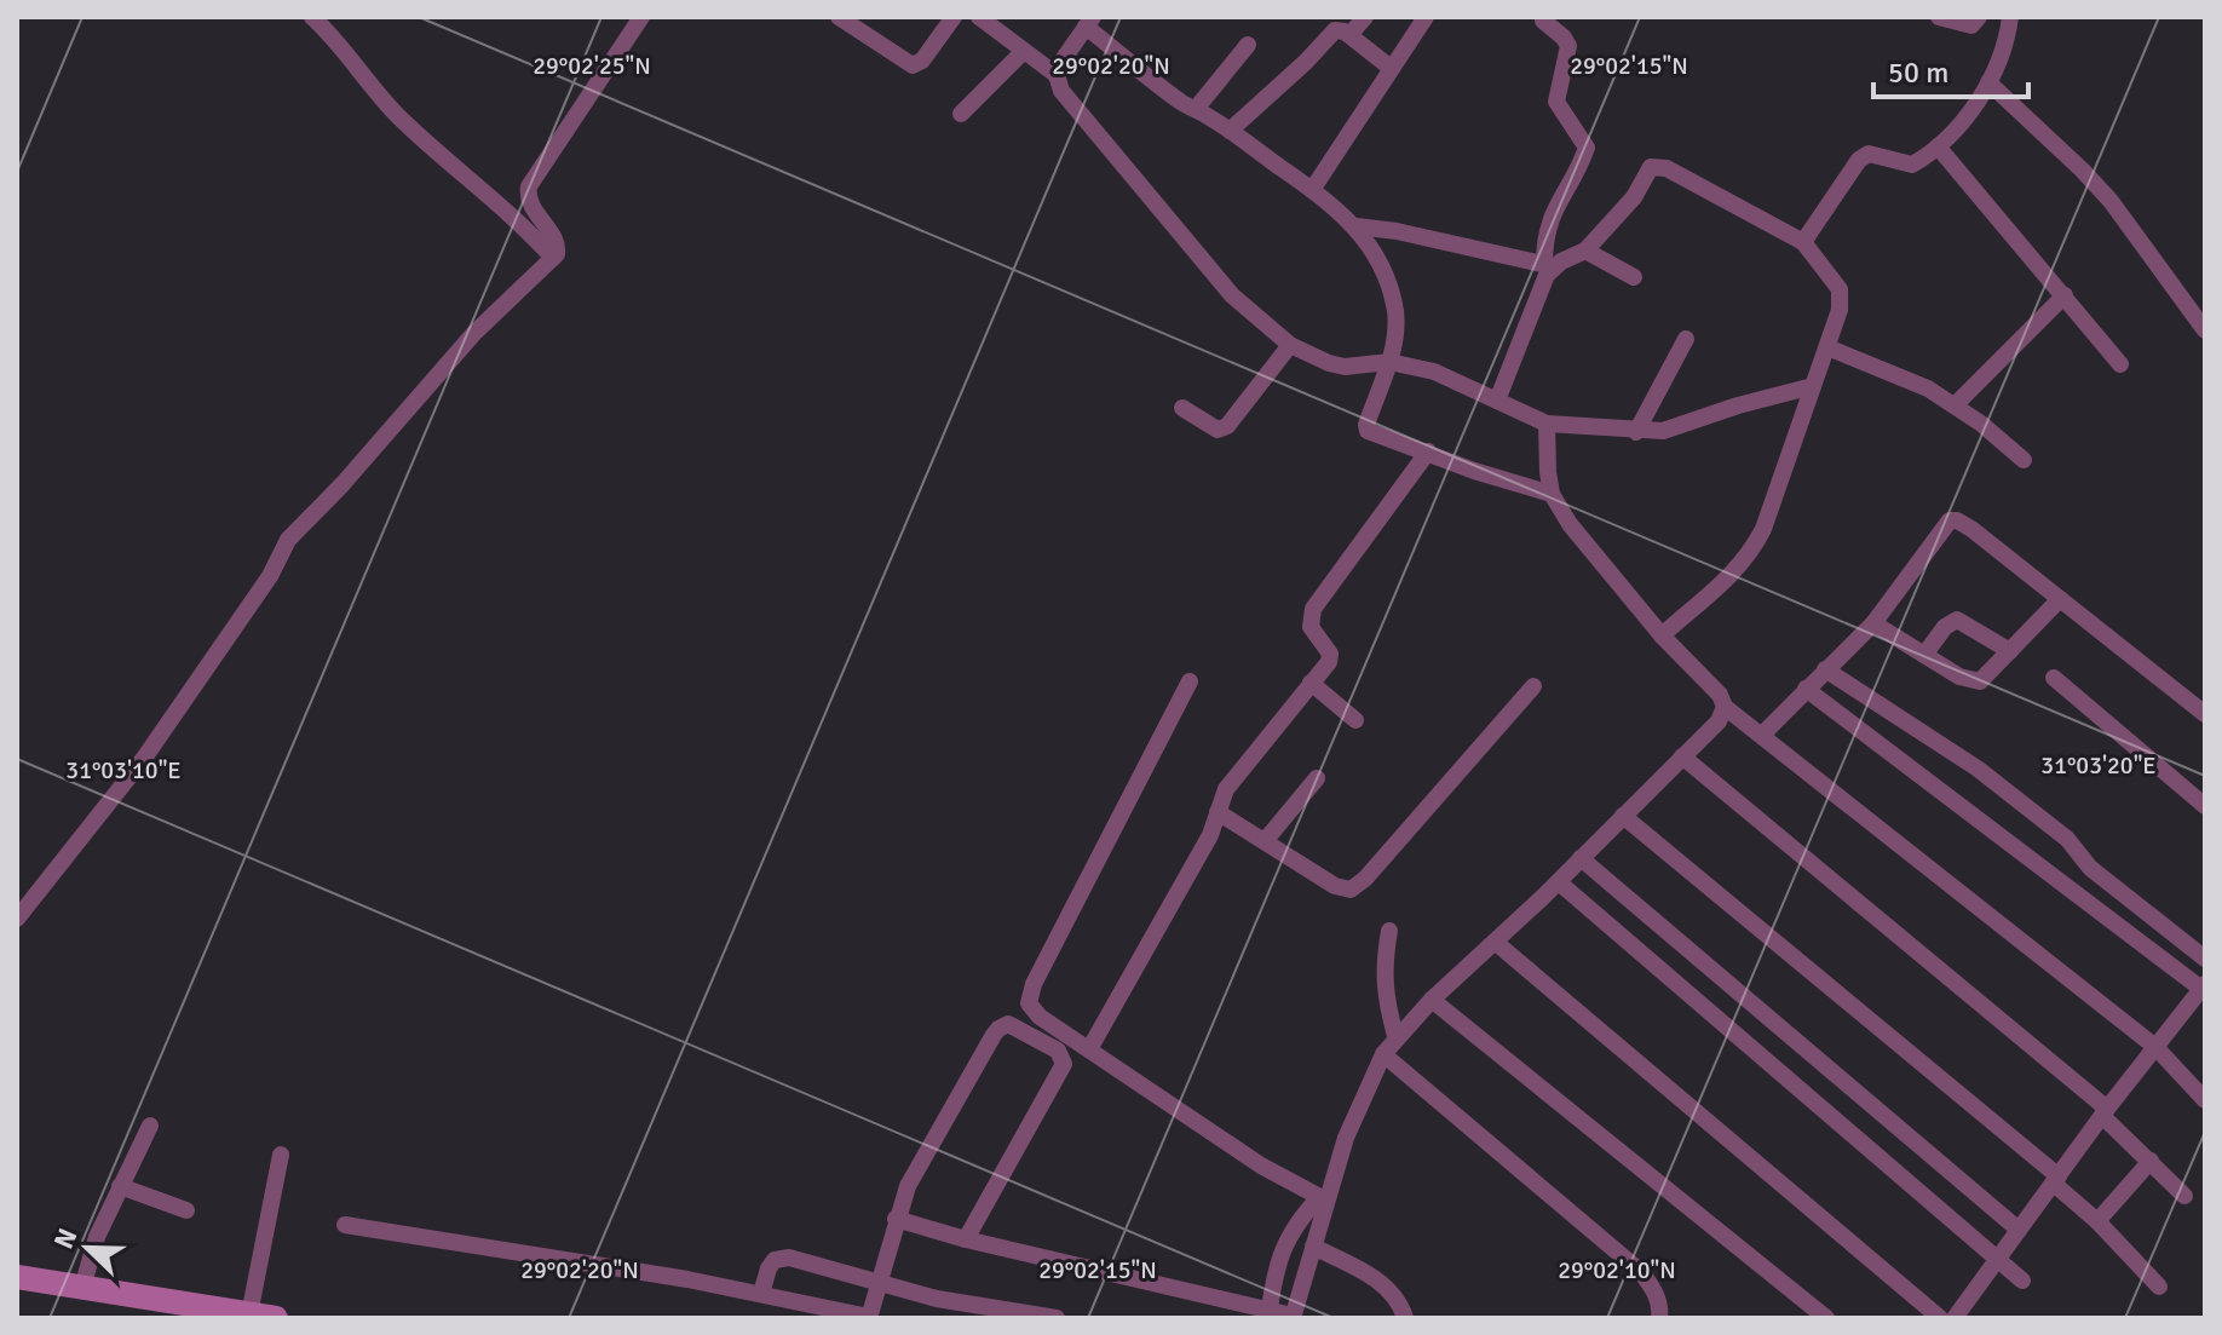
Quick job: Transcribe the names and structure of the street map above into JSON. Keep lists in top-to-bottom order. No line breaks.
{"scale_bar":"50 m","north":"top left","coordinates":["29°02'25\"N","29°02'20\"N","29°02'15\"N","31°03'20\"E","31°03'10\"E","29°02'10\"N"]}
